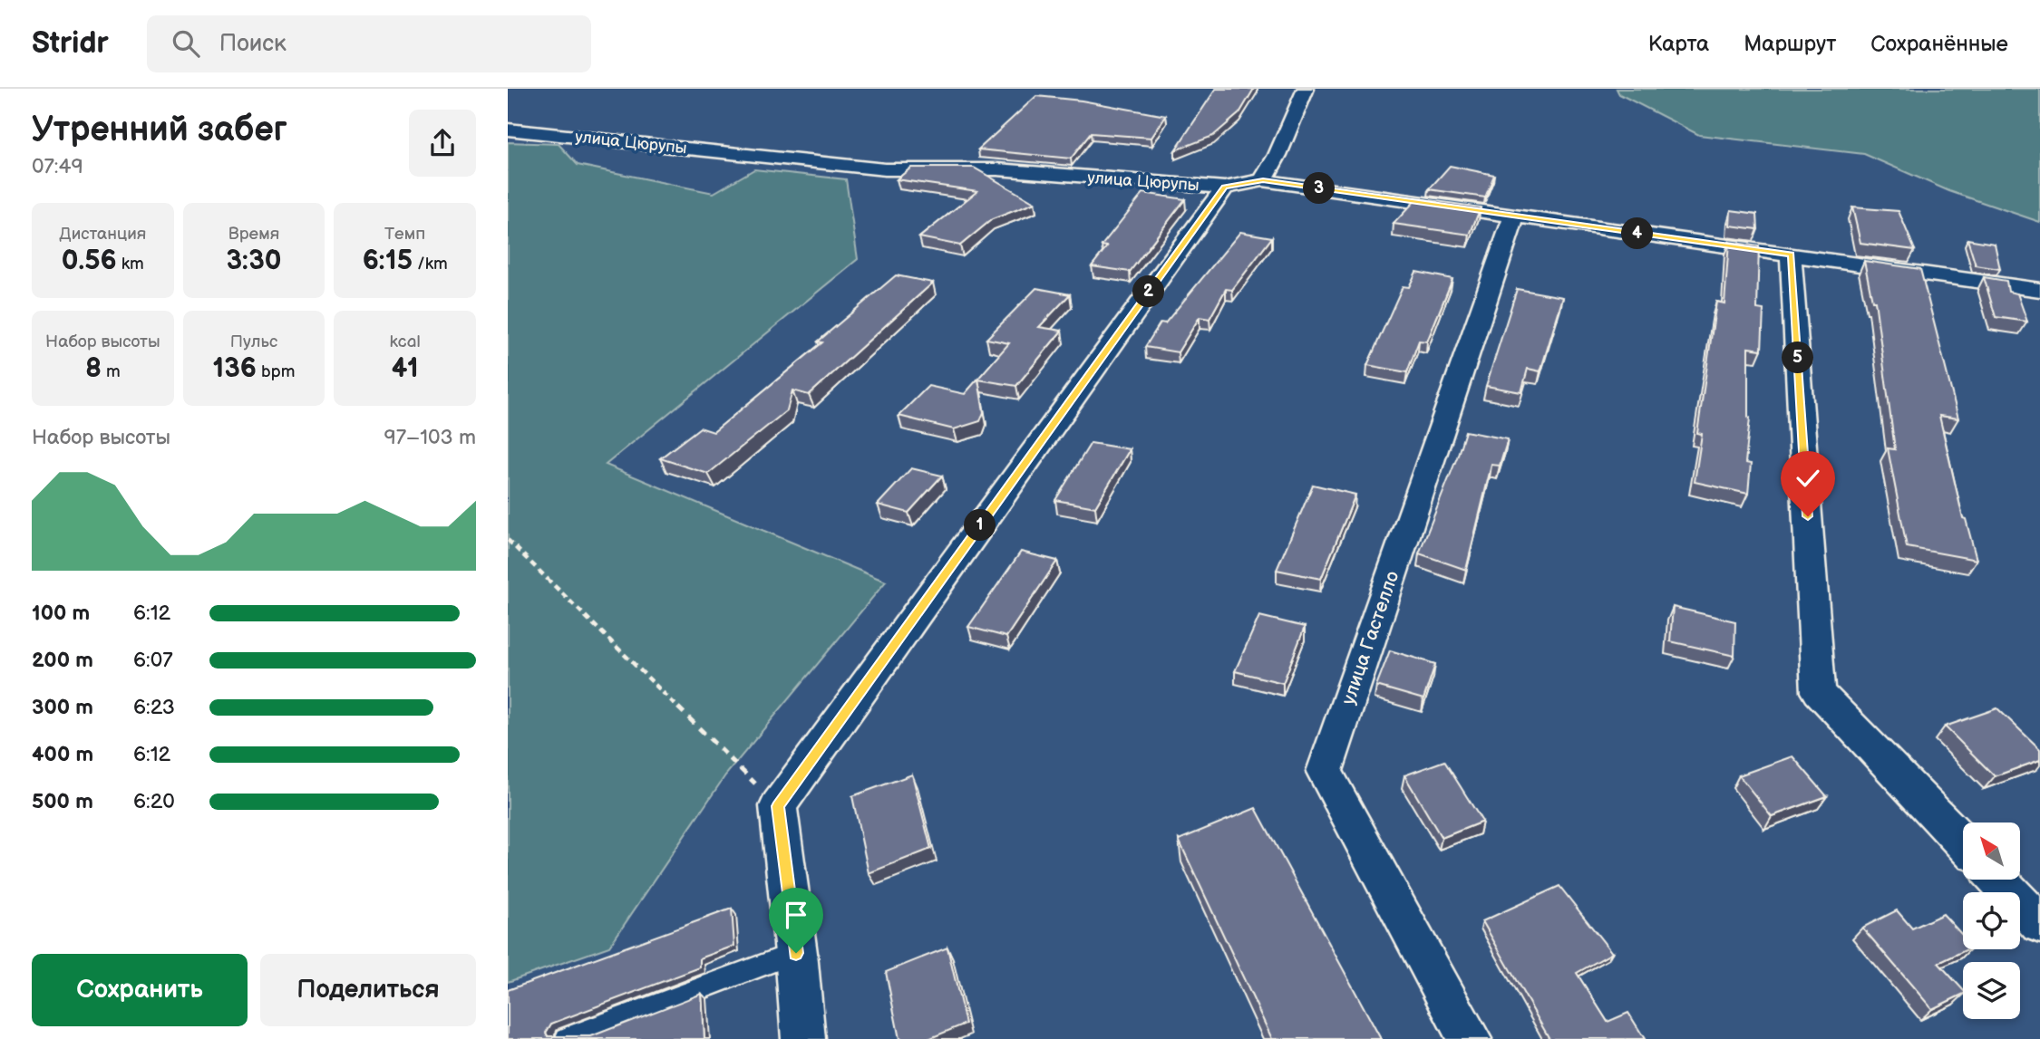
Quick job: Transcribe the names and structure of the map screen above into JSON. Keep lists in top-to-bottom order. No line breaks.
{"streets":{"street":["улица Цюрупы","улица Гастелло"]},"crossings":[["улица Цюрупы","улица Гастелло"]],"north":"top left","page":{"header":"Stridr","search":"Поиск","nav":["Карта","Маршрут","Сохранённые"],"heading":["Утренний забег","07:49"],"pins":["3","4","2","5","1"],"stats":[["Дистанция","0.56 km"],["Время","3:30"],["Темп","6:15 /km"],["Набор высоты","8 m"],["Пульс","136 bpm"],["kcal","41"]],"chart":["Набор высоты","97–103 m"],"list":[{"name":"100 m","note":"6:12"},{"name":"200 m","note":"6:07"},{"name":"300 m","note":"6:23"},{"name":"400 m","note":"6:12"},{"name":"500 m","note":"6:20"}],"buttons":["Сохранить","Поделиться"]}}
